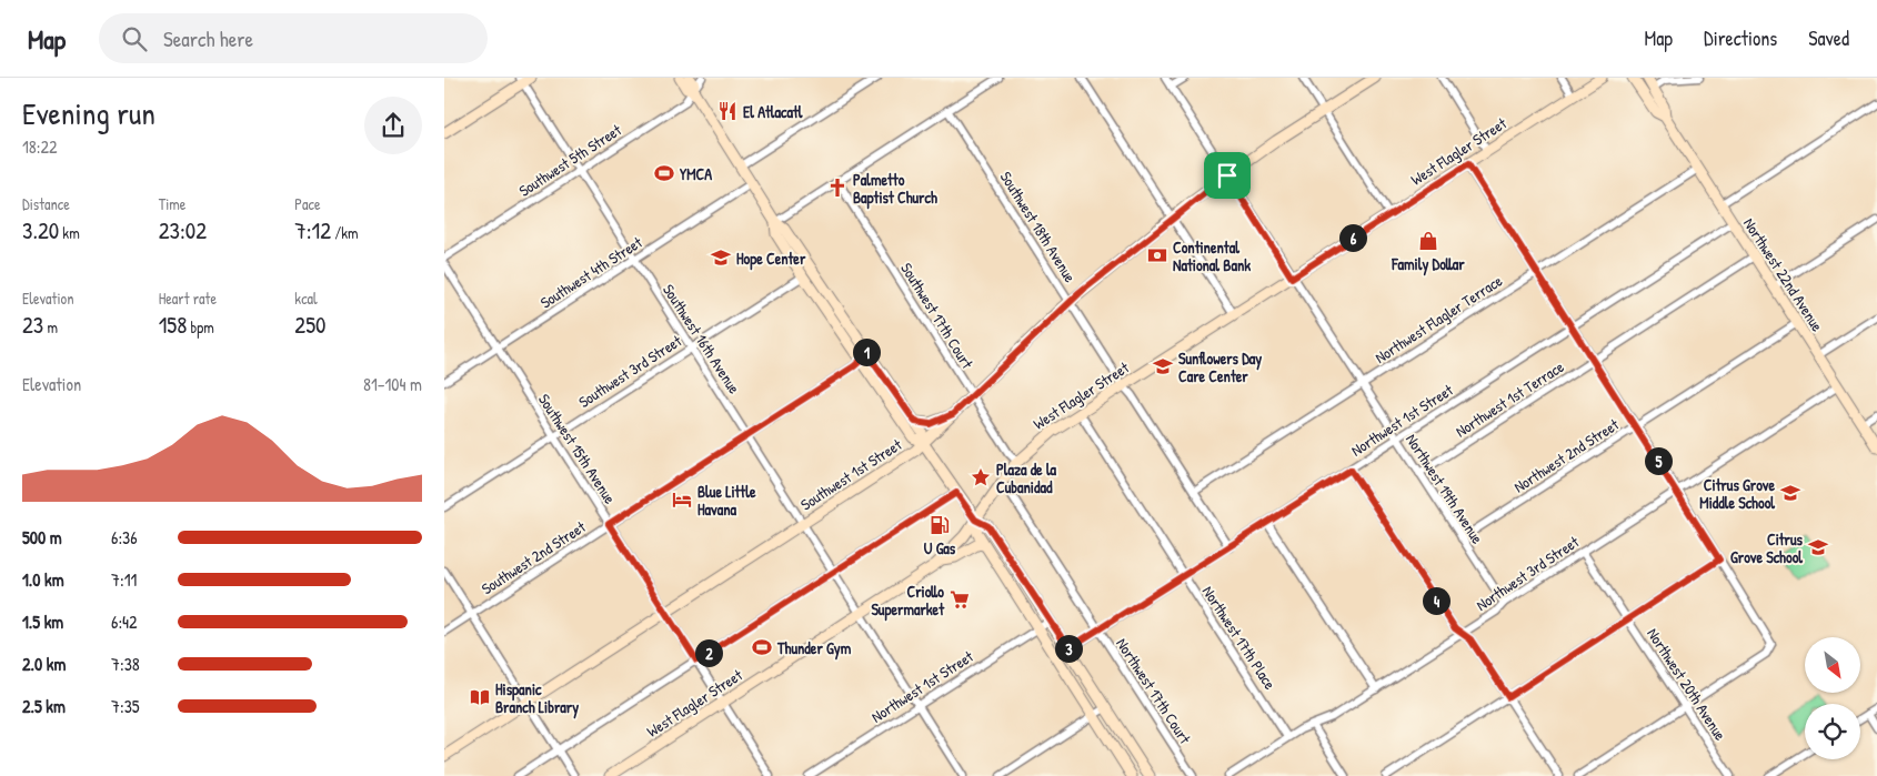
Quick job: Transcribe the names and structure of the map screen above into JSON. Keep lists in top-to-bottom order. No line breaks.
{"streets":{"main road":["West Flagler Street","Northwest 22nd Avenue","Southwest 1st Street"],"street":["Southwest 5th Street","Southwest 18th Avenue","Southwest 4th Street","Southwest 17th Court","Northwest Flagler Terrace","Southwest 16th Avenue","Southwest 3rd Street","Northwest 1st Terrace","Northwest 1st Street","Southwest 15th Avenue","Northwest 2nd Street","Northwest 19th Avenue","Southwest 2nd Street","Northwest 3rd Street","Northwest 17th Place","Northwest 20th Avenue","Northwest 17th Court"]},"crossings":[["West Flagler Street","Southwest 18th Avenue"],["West Flagler Street","Southwest 17th Court"],["West Flagler Street","Southwest 16th Avenue"],["West Flagler Street","Southwest 15th Avenue"],["West Flagler Street","Northwest 19th Avenue"],["West Flagler Street","Northwest 17th Place"],["West Flagler Street","Northwest 17th Court"],["Southwest 5th Street","Southwest 16th Avenue"],["Southwest 18th Avenue","Northwest Flagler Terrace"],["Southwest 18th Avenue","Northwest 1st Street"],["Southwest 18th Avenue","Southwest 1st Street"],["Southwest 4th Street","Southwest 16th Avenue"],["Southwest 4th Street","Southwest 15th Avenue"],["Northwest 22nd Avenue","Northwest Flagler Terrace"],["Northwest 22nd Avenue","Northwest 1st Terrace"],["Northwest 22nd Avenue","Northwest 1st Street"],["Northwest 22nd Avenue","Northwest 2nd Street"],["Northwest 22nd Avenue","Northwest 3rd Street"],["Southwest 17th Court","Southwest 1st Street"],["Northwest Flagler Terrace","Northwest 19th Avenue"],["Southwest 16th Avenue","Southwest 3rd Street"],["Southwest 16th Avenue","Northwest 1st Street"],["Southwest 16th Avenue","Southwest 1st Street"],["Southwest 16th Avenue","Southwest 2nd Street"],["Southwest 3rd Street","Southwest 15th Avenue"],["Northwest 1st Terrace","Northwest 19th Avenue"],["Northwest 1st Street","Northwest 19th Avenue"],["Northwest 1st Street","Northwest 17th Place"],["Northwest 1st Street","Northwest 17th Court"],["Southwest 15th Avenue","Southwest 1st Street"],["Southwest 15th Avenue","Southwest 2nd Street"],["Northwest 2nd Street","Northwest 19th Avenue"],["Southwest 1st Street","Northwest 19th Avenue"],["Northwest 19th Avenue","Northwest 3rd Street"],["Northwest 3rd Street","Northwest 17th Place"],["Northwest 3rd Street","Northwest 20th Avenue"]],"places":{"restaurant":["El Atlacatl"],"sports":["YMCA","Thunder Gym"],"church":["Palmetto Baptist Church"],"shop":["Family Dollar"],"bank":["Continental National Bank"],"school or university":["Hope Center","Sunflowers Day Care Center","Citrus Grove Middle School","Citrus Grove School"],"place":["Plaza de la Cubanidad"],"hotel":["Blue Little Havana"],"fuel station":["U Gas"],"supermarket":["Criollo Supermarket"],"library":["Hispanic Branch Library"]},"north":"bottom right","page":{"header":"Map","search":"Search here","nav":["Map","Directions","Saved"],"heading":["Evening run","18:22"],"stats":[["Distance","3.20 km"],["Time","23:02"],["Pace","7:12 /km"],["Elevation","23 m"],["Heart rate","158 bpm"],["kcal","250"]],"pins":["6","1","5","4","3","2"],"chart":["Elevation","81–104 m"],"list":[{"name":"500 m","note":"6:36"},{"name":"1.0 km","note":"7:11"},{"name":"1.5 km","note":"6:42"},{"name":"2.0 km","note":"7:38"},{"name":"2.5 km","note":"7:35"}]}}
